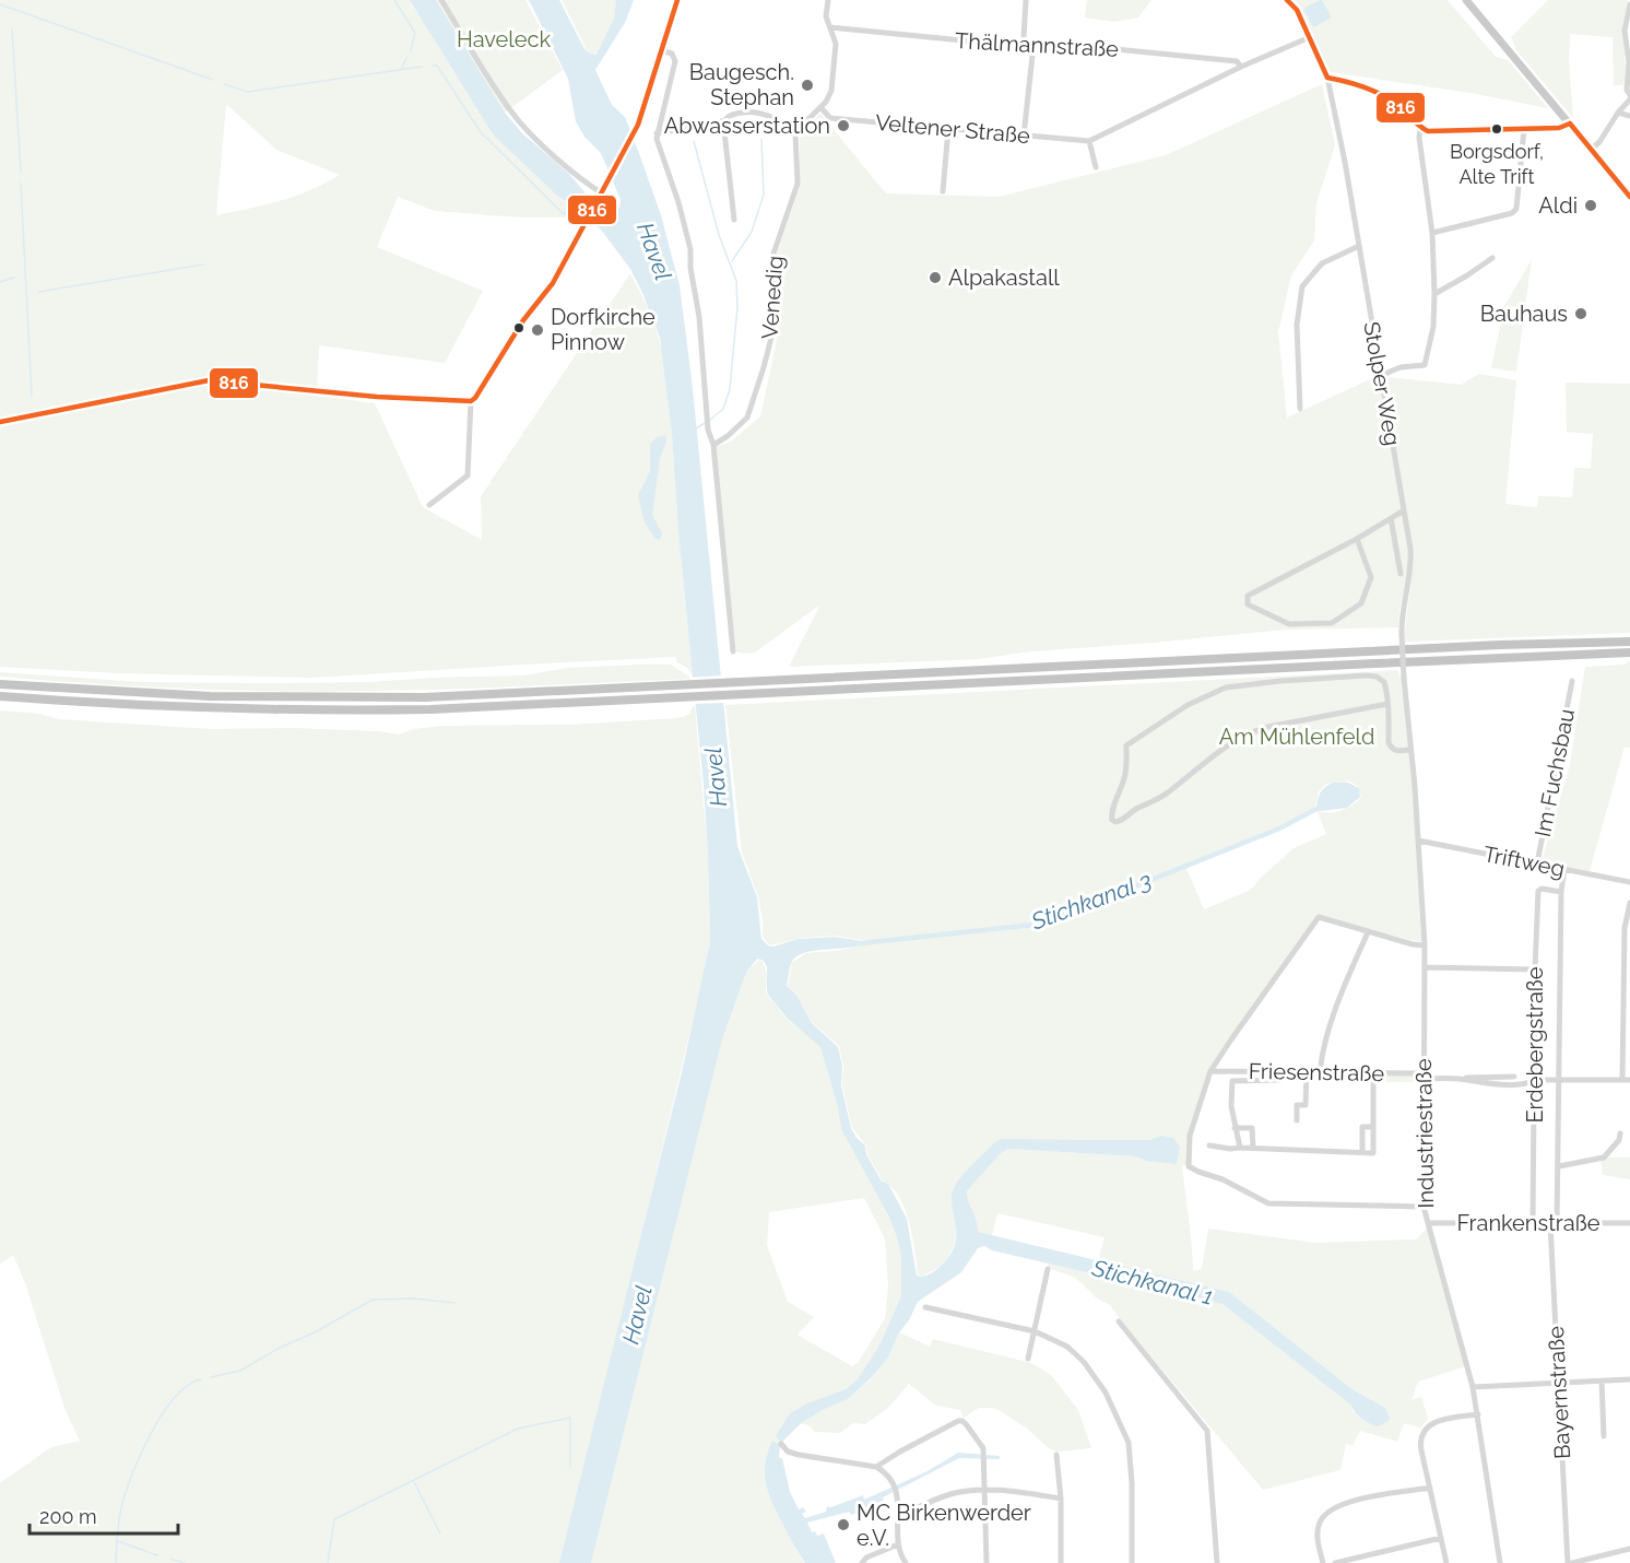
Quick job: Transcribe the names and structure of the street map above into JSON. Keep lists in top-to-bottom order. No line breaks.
{"streets":{"street":["Thälmannstraße","Veltener Straße","Venedig","Stolper Weg","Im Fuchsbau","Triftweg","Erdebergstraße","Friesenstraße","Industriestraße","Frankenstraße","Bayernstraße"]},"crossings":[["Stolper Weg","Industriestraße"],["Im Fuchsbau","Triftweg"],["Triftweg","Erdebergstraße"],["Triftweg","Industriestraße"],["Erdebergstraße","Friesenstraße"],["Erdebergstraße","Frankenstraße"],["Erdebergstraße","Bayernstraße"],["Friesenstraße","Industriestraße"],["Industriestraße","Frankenstraße"],["Frankenstraße","Bayernstraße"]],"water":["Havel","Stichkanal 3","Stichkanal 1"],"parks":["Haveleck","Am Mühlenfeld"],"places":["Baugesch. Stephan","Abwasserstation","Borgsdorf, Alte Trift","Aldi","Alpakastall","Bauhaus","Dorfkirche Pinnow","MC Birkenwerder e.V."],"lines":["transit line 816"],"scale_bar":"200 m"}
